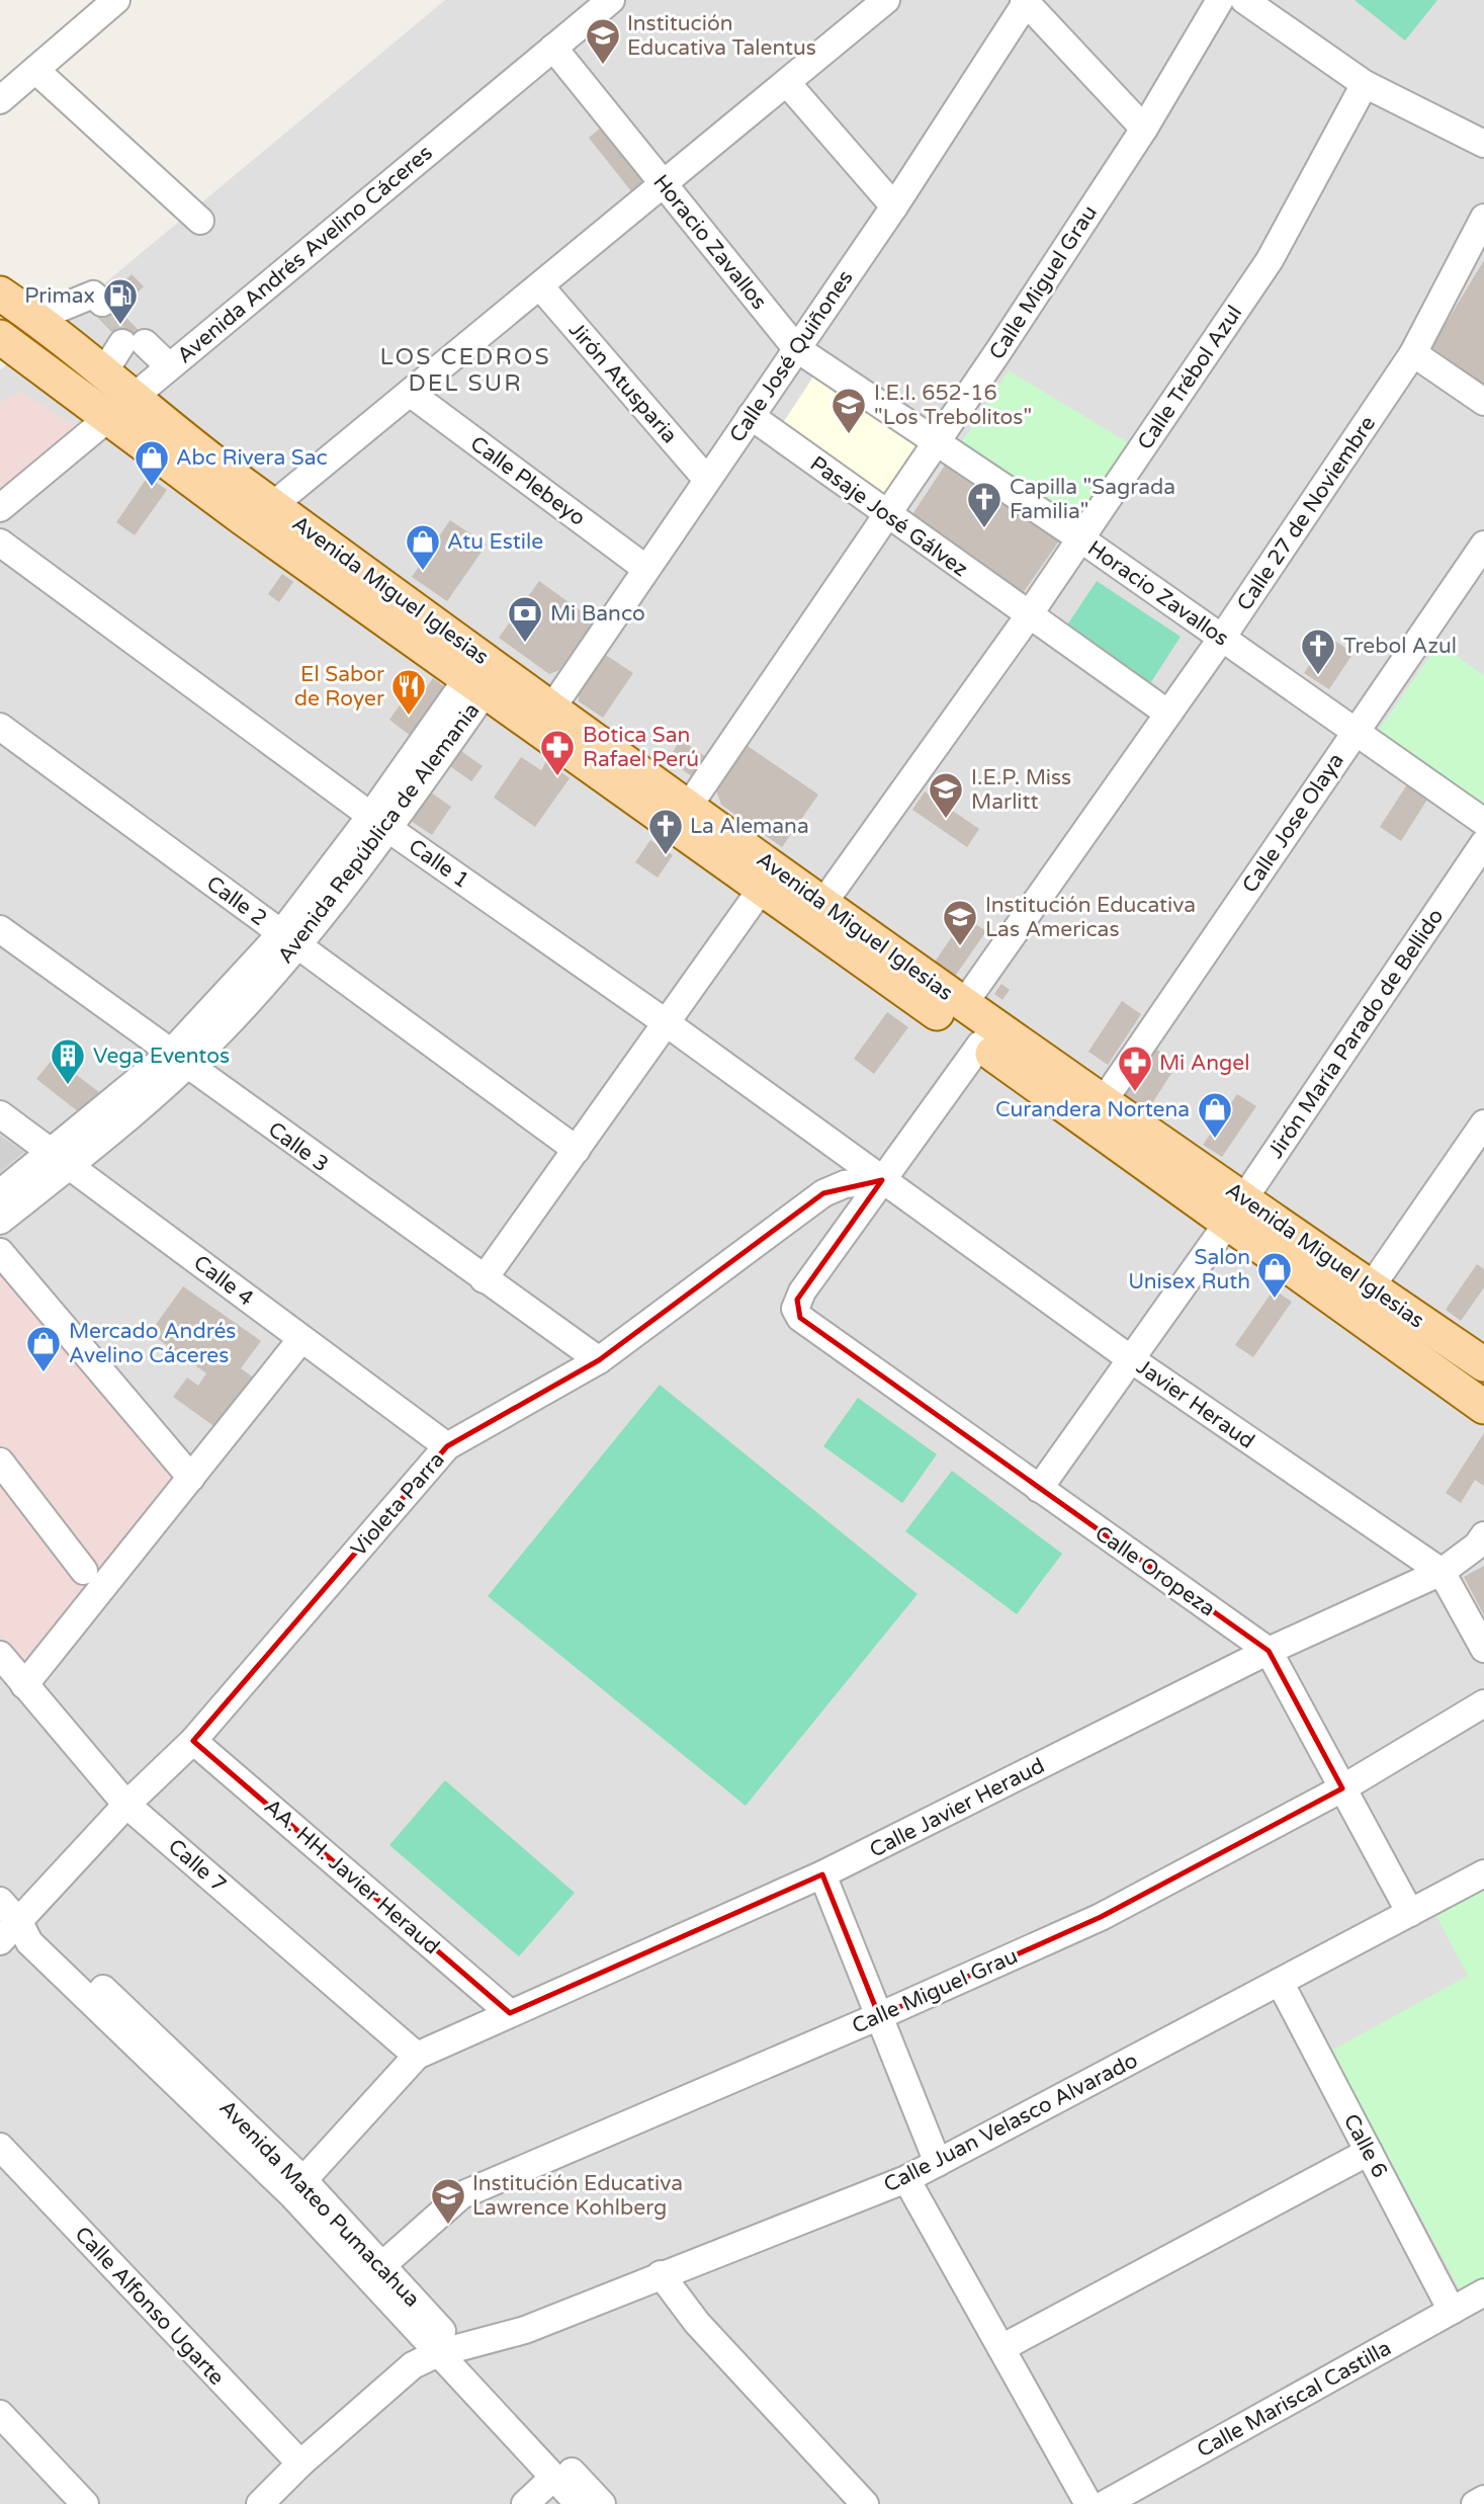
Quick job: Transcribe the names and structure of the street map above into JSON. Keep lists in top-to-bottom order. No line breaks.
{"streets":{"main road":["Avenida Miguel Iglesias"],"street":["Horacio Zavallos","Avenida Andrés Avelino Cáceres","Calle Miguel Grau","Calle José Quiñones","Calle Trébol Azul","Jirón Atusparia","Calle Plebeyo","Calle 27 de Noviembre","Pasaje José Gálvez","Calle Jose Olaya","Avenida República de Alemania","Calle 1","Calle 2","Jirón María Parado de Bellido","Calle 3","Calle 4","Javier Heraud","Violeta Parra","Calle Oropeza","Calle Javier Heraud","Calle 7","AA. HH. Javier Heraud","Calle Juan Velasco Alvarado","Calle 6","Avenida Mateo Pumacahua","Calle Alfonso Ugarte","Calle Mariscal Castilla"]},"crossings":[["Horacio Zavallos","Avenida Andrés Avelino Cáceres"],["Horacio Zavallos","Calle Miguel Grau"],["Horacio Zavallos","Calle José Quiñones"],["Horacio Zavallos","Calle Trébol Azul"],["Horacio Zavallos","Calle 27 de Noviembre"],["Horacio Zavallos","Calle Jose Olaya"],["Avenida Andrés Avelino Cáceres","Avenida Miguel Iglesias"],["Calle Miguel Grau","Pasaje José Gálvez"],["Calle Miguel Grau","Avenida Miguel Iglesias"],["Calle Miguel Grau","Calle Oropeza"],["Calle Miguel Grau","Avenida Mateo Pumacahua"],["Calle José Quiñones","Jirón Atusparia"],["Calle José Quiñones","Calle Plebeyo"],["Calle José Quiñones","Pasaje José Gálvez"],["Calle José Quiñones","Avenida Miguel Iglesias"],["Calle Trébol Azul","Pasaje José Gálvez"],["Calle Trébol Azul","Avenida Miguel Iglesias"],["Calle 27 de Noviembre","Pasaje José Gálvez"],["Calle 27 de Noviembre","Avenida Miguel Iglesias"],["Avenida Miguel Iglesias","Calle Jose Olaya"],["Avenida Miguel Iglesias","Avenida República de Alemania"],["Avenida Miguel Iglesias","Jirón María Parado de Bellido"],["Avenida República de Alemania","Calle 1"],["Avenida República de Alemania","Calle 2"],["Avenida República de Alemania","Calle 3"],["Avenida República de Alemania","Calle 4"],["Calle 1","Javier Heraud"],["Calle 1","Violeta Parra"],["Calle 1","Calle Oropeza"],["Jirón María Parado de Bellido","Javier Heraud"],["Jirón María Parado de Bellido","Calle Oropeza"],["Calle 3","Violeta Parra"],["Calle 4","Violeta Parra"],["Javier Heraud","Violeta Parra"],["Javier Heraud","Calle Oropeza"],["Javier Heraud","Calle Javier Heraud"],["Violeta Parra","Calle Oropeza"],["Violeta Parra","Calle 7"],["Violeta Parra","AA. HH. Javier Heraud"],["Violeta Parra","Avenida Mateo Pumacahua"],["Calle Oropeza","Calle Javier Heraud"],["Calle Oropeza","Calle Juan Velasco Alvarado"],["Calle Javier Heraud","Calle 7"],["Calle Javier Heraud","AA. HH. Javier Heraud"],["Calle Juan Velasco Alvarado","Calle 6"],["Calle Juan Velasco Alvarado","Avenida Mateo Pumacahua"],["Calle 6","Calle Mariscal Castilla"]],"districts":["LOS CEDROS DEL SUR"],"places":{"school or university":["Institución Educativa Talentus","I.E.I. 652-16 \"Los Trebolitos\"","I.E.P. Miss Marlitt","Institución Educativa Las Americas","Institución Educativa Lawrence Kohlberg"],"fuel station":["Primax"],"shop":["Abc Rivera Sac","Atu Estile","Curandera Nortena","Salon Unisex Ruth","Mercado Andrés Avelino Cáceres"],"church":["Capilla \"Sagrada Familia\"","Trebol Azul","La Alemana"],"bank":["Mi Banco"],"restaurant":["El Sabor de Royer"],"pharmacy":["Botica San Rafael Perú","Mi Angel"],"building":["Vega Eventos"]}}
